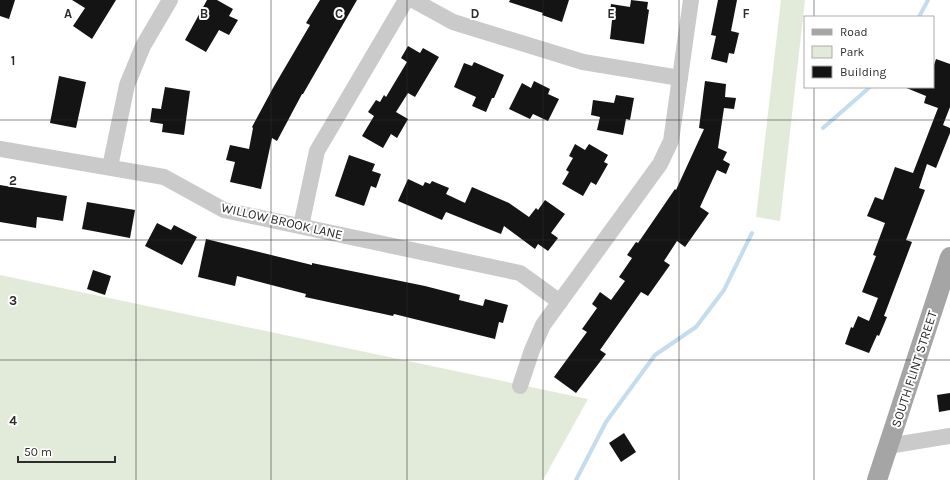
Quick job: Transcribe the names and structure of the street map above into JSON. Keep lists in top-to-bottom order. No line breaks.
{"streets":{"main road":["SOUTH FLINT STREET"],"street":["WILLOW BROOK LANE"]},"legend":["Road","Park","Building"],"scale_bar":"50 m","grid":{"columns":["A","B","C","D","E","F"],"rows":["1","2","3","4"]}}
